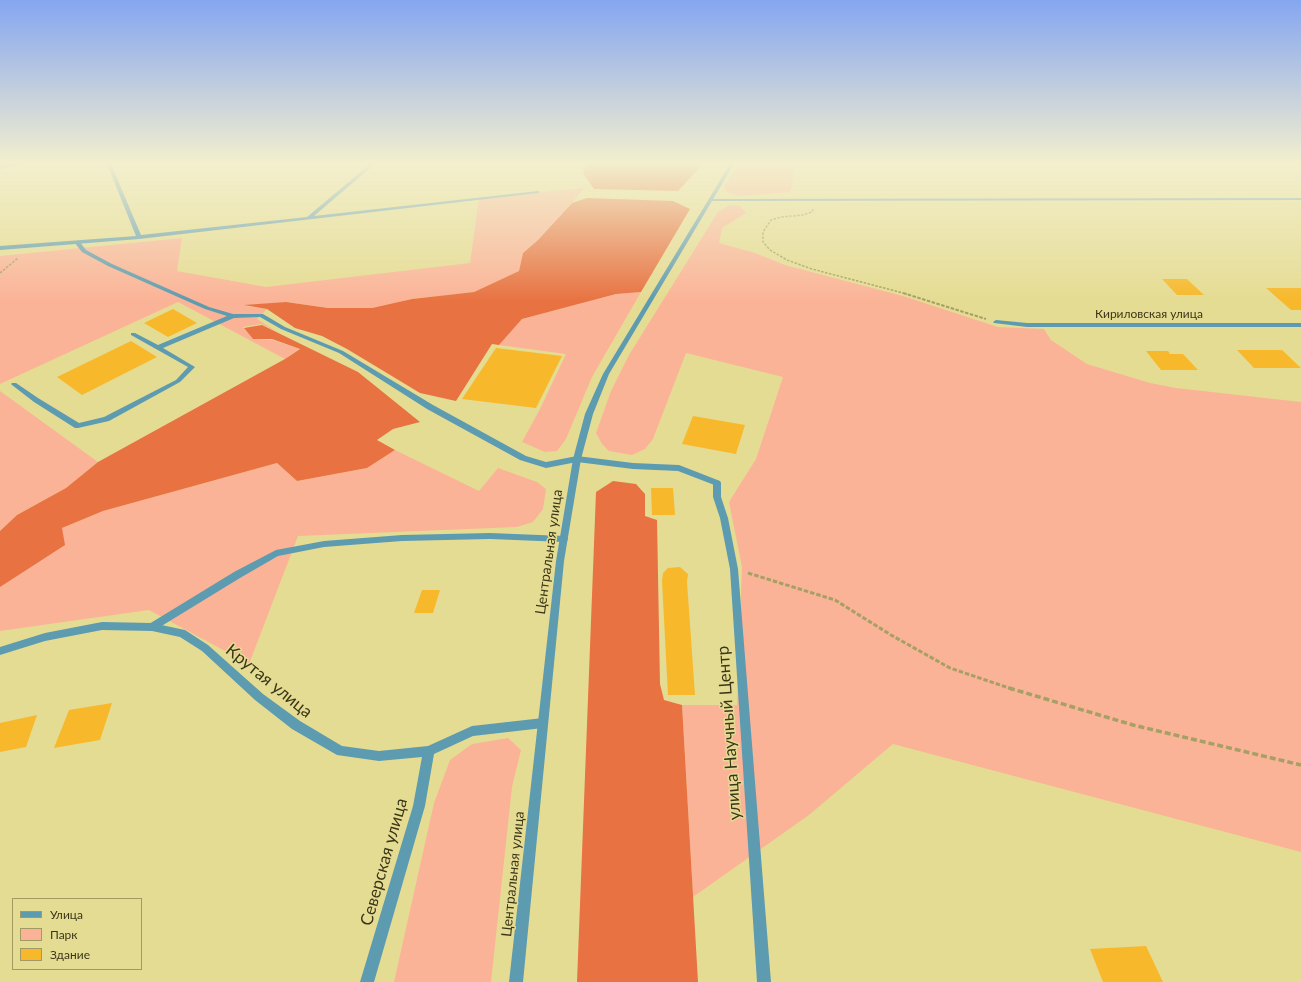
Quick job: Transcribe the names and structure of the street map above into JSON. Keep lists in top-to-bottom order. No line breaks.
{"streets":{"street":["Кириловская улица","Центральная улица","Крутая улица","улица Научный Центр","Северская улица"]},"crossings":[["Центральная улица","Крутая улица"],["Центральная улица","улица Научный Центр"],["Крутая улица","Северская улица"]],"legend":["Улица","Парк","Здание"]}
